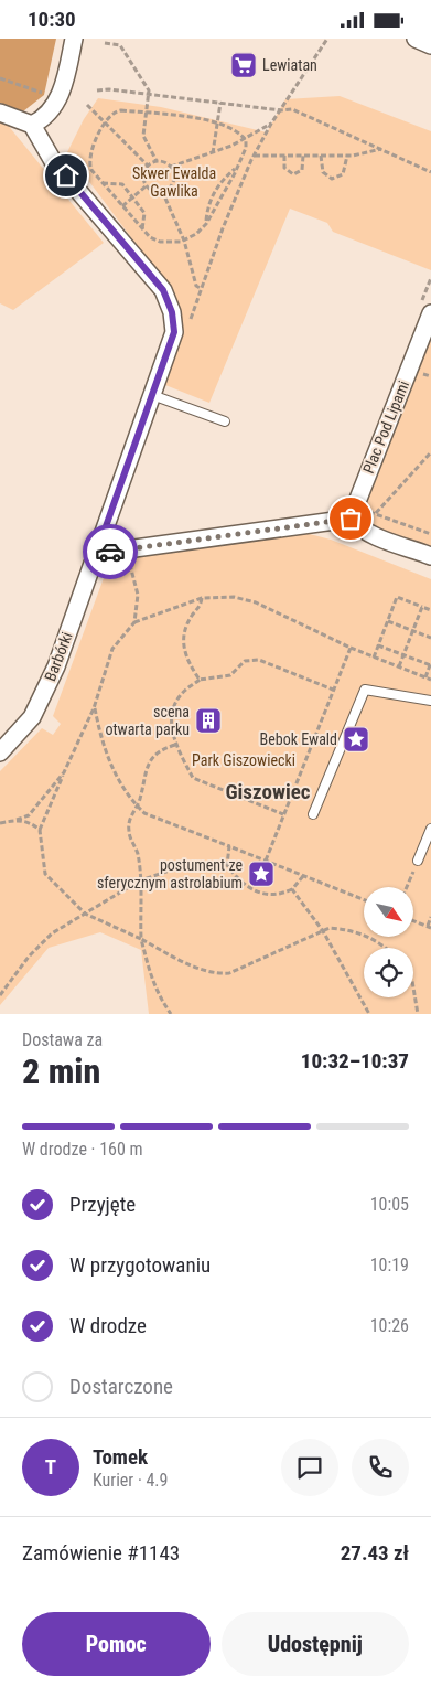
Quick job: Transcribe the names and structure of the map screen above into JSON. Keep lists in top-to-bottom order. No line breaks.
{"streets":{"street":["Plac Pod Lipami","Barbórki"]},"districts":["Giszowiec"],"parks":["Skwer Ewalda Gawlika","Park Giszowiecki"],"places":{"supermarket":["Lewiatan"],"building":["scena otwarta parku"],"place":["Bebok Ewald","postument ze sferycznym astrolabium"]},"north":"bottom right","page":{"status":"10:30","heading":["2 min","Dostawa za","10:32–10:37"],"panel":["Tomek","Kurier · 4.9","Zamówienie #1143","27.43 zł"],"bar":"W drodze · 160 m","list":[["Przyjęte","10:05"],["W przygotowaniu","10:19"],["W drodze","10:26"],"Dostarczone"],"round":"T","buttons":["Pomoc","Udostępnij"]}}
